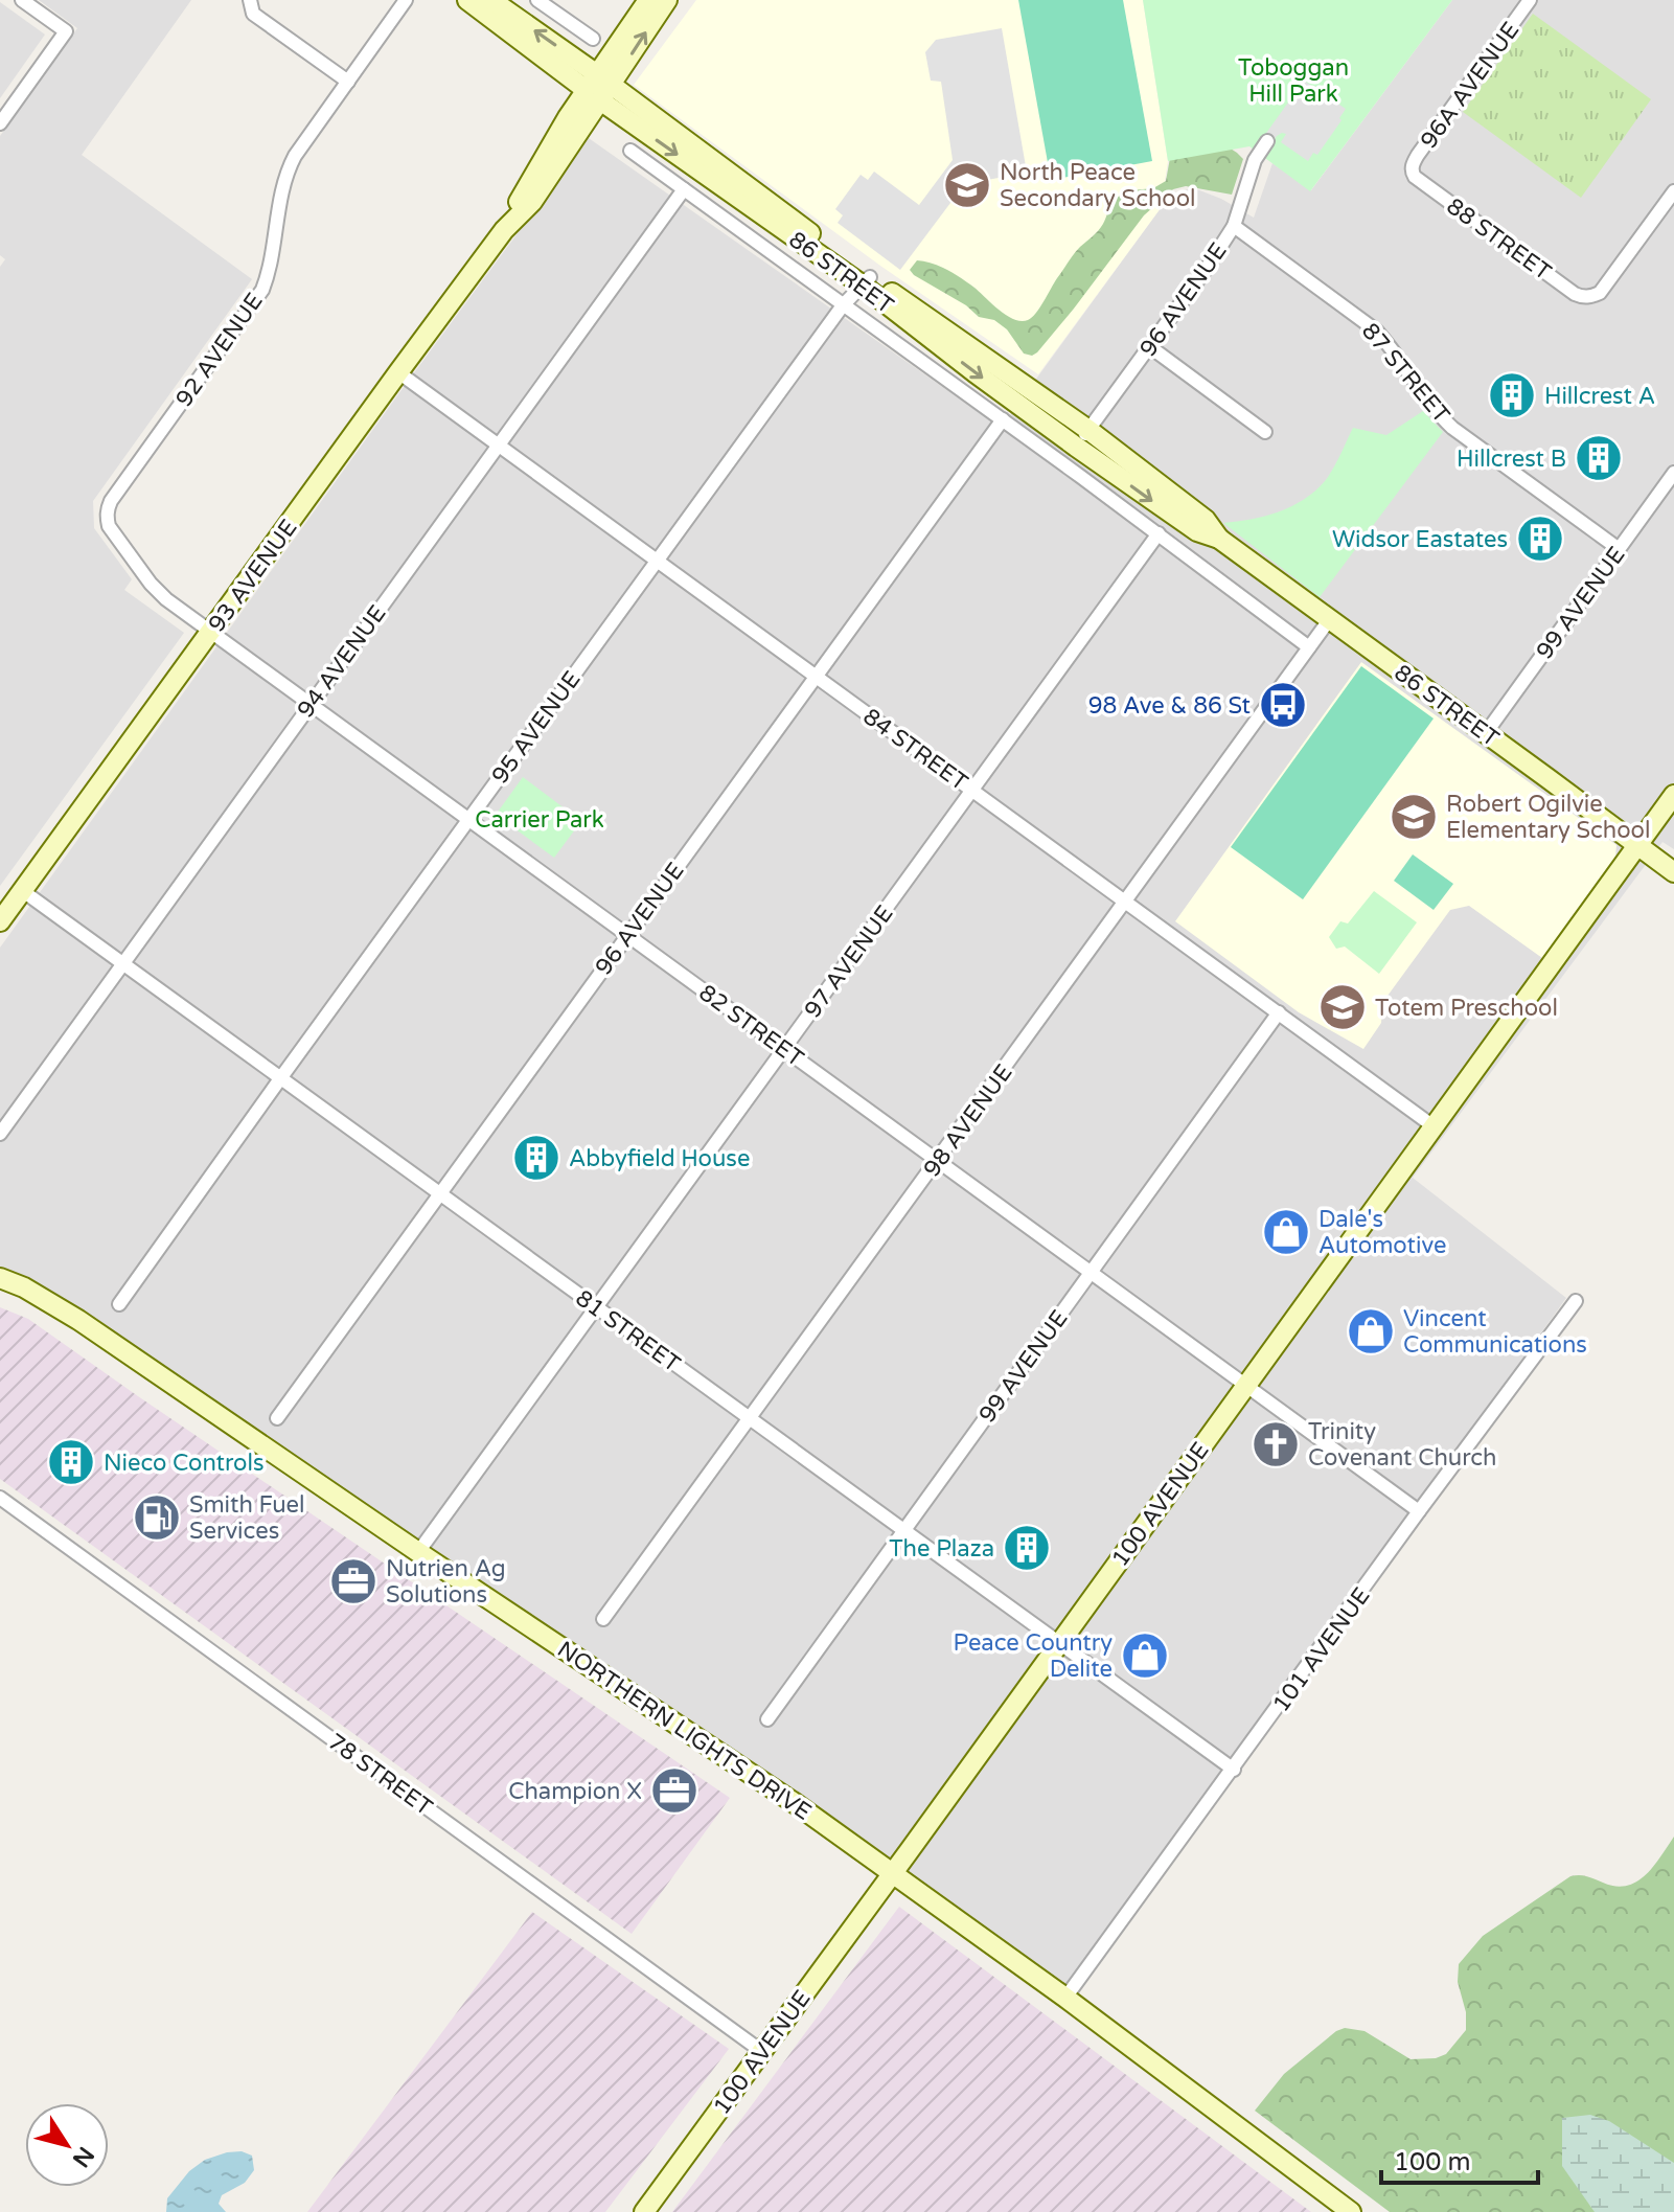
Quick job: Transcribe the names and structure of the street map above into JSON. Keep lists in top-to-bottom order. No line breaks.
{"streets":{"main road":["86 STREET","93 AVENUE","100 AVENUE","NORTHERN LIGHTS DRIVE"],"street":["96A AVENUE","88 STREET","96 AVENUE","92 AVENUE","87 STREET","99 AVENUE","94 AVENUE","95 AVENUE","84 STREET","97 AVENUE","82 STREET","98 AVENUE","81 STREET","101 AVENUE","78 STREET"]},"crossings":[["96A AVENUE","88 STREET"],["86 STREET","96 AVENUE"],["86 STREET","93 AVENUE"],["86 STREET","99 AVENUE"],["86 STREET","94 AVENUE"],["86 STREET","95 AVENUE"],["86 STREET","97 AVENUE"],["86 STREET","98 AVENUE"],["86 STREET","100 AVENUE"],["96 AVENUE","87 STREET"],["96 AVENUE","84 STREET"],["96 AVENUE","82 STREET"],["96 AVENUE","81 STREET"],["92 AVENUE","82 STREET"],["87 STREET","99 AVENUE"],["93 AVENUE","84 STREET"],["93 AVENUE","82 STREET"],["93 AVENUE","81 STREET"],["99 AVENUE","84 STREET"],["99 AVENUE","82 STREET"],["99 AVENUE","81 STREET"],["94 AVENUE","84 STREET"],["94 AVENUE","82 STREET"],["94 AVENUE","81 STREET"],["95 AVENUE","84 STREET"],["95 AVENUE","82 STREET"],["95 AVENUE","81 STREET"],["84 STREET","97 AVENUE"],["84 STREET","98 AVENUE"],["84 STREET","100 AVENUE"],["97 AVENUE","82 STREET"],["97 AVENUE","81 STREET"],["97 AVENUE","NORTHERN LIGHTS DRIVE"],["82 STREET","98 AVENUE"],["82 STREET","100 AVENUE"],["82 STREET","101 AVENUE"],["98 AVENUE","81 STREET"],["81 STREET","100 AVENUE"],["81 STREET","101 AVENUE"],["100 AVENUE","NORTHERN LIGHTS DRIVE"],["100 AVENUE","78 STREET"],["101 AVENUE","NORTHERN LIGHTS DRIVE"]],"parks":["Toboggan Hill Park","Carrier Park"],"places":{"school or university":["North Peace Secondary School","Robert Ogilvie Elementary School","Totem Preschool"],"building":["Hillcrest A","Hillcrest B","Widsor Eastates","Abbyfield House","Nieco Controls","The Plaza"],"bus stop":["98 Ave & 86 St"],"shop":["Dale's Automotive","Vincent Communications","Peace Country Delite"],"church":["Trinity Covenant Church"],"fuel station":["Smith Fuel Services"],"office":["Nutrien Ag Solutions","Champion X"]},"scale_bar":"100 m","north":"bottom right"}
